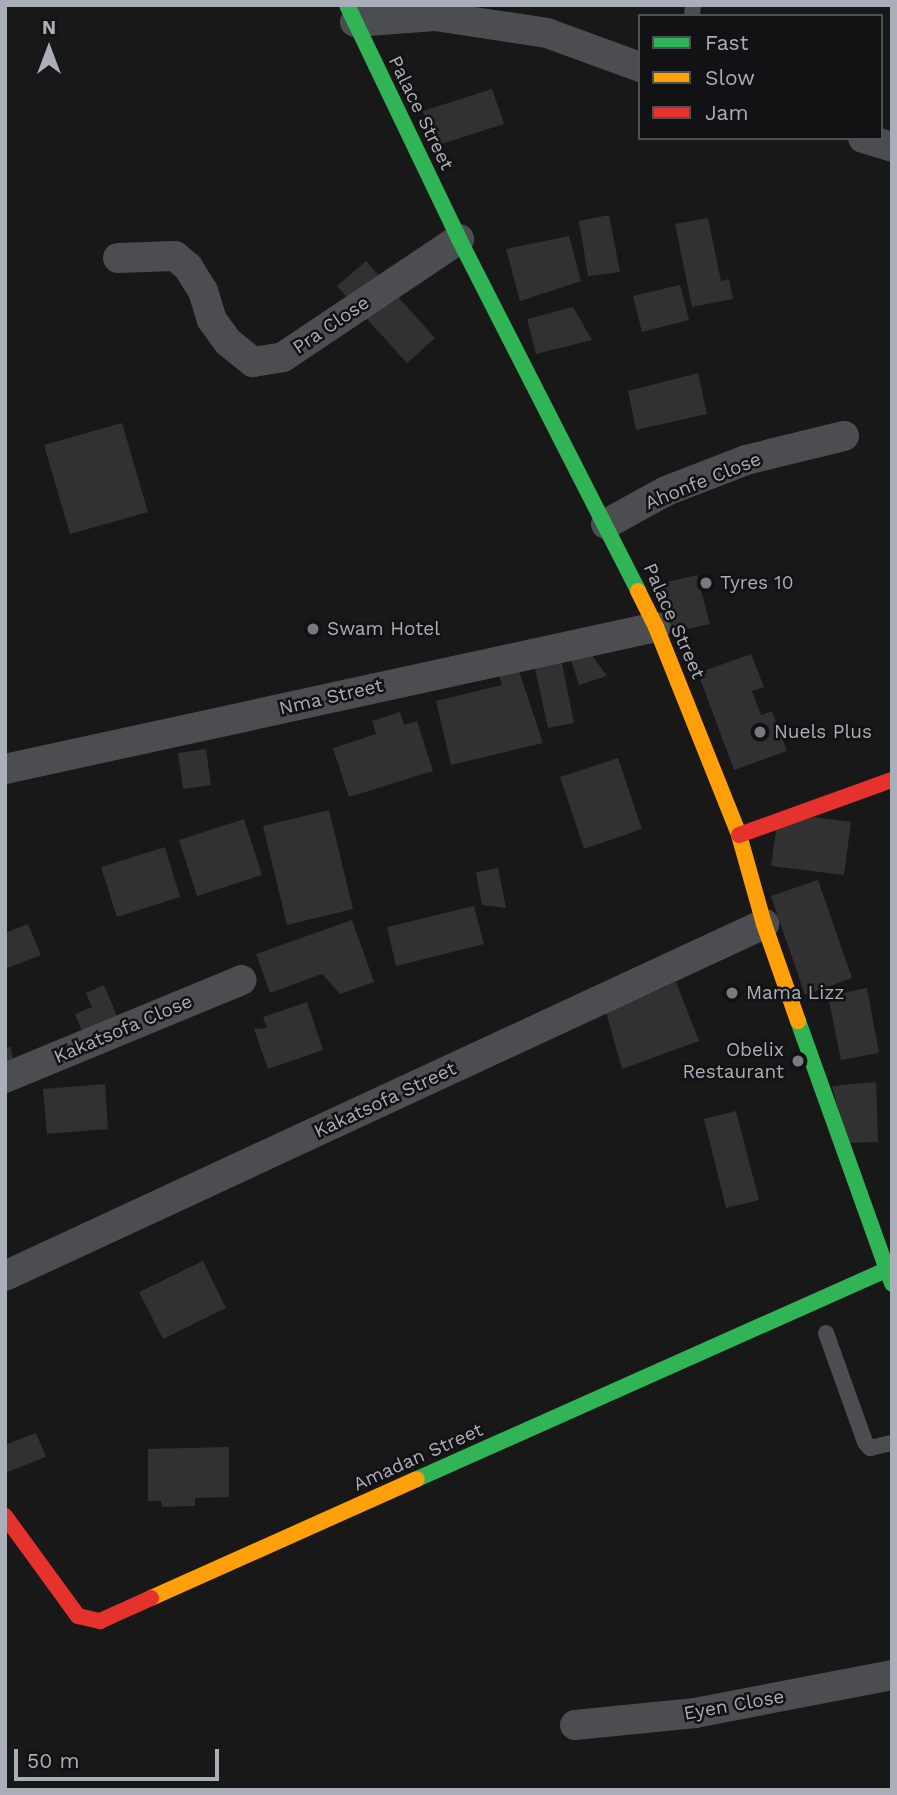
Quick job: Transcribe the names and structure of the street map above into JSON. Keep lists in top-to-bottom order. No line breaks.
{"streets":{"street":["Palace Street","Pra Close","Ahonfe Close","Nma Street","Kakatsofa Close","Kakatsofa Street","Amadan Street","Eyen Close"]},"crossings":[["Palace Street","Pra Close"],["Palace Street","Ahonfe Close"],["Palace Street","Nma Street"],["Palace Street","Kakatsofa Street"],["Palace Street","Amadan Street"]],"places":["Tyres 10","Swam Hotel","Nuels Plus","Mama Lizz","Obelix Restaurant"],"legend":["Fast","Slow","Jam"],"scale_bar":"50 m","north":"top"}
